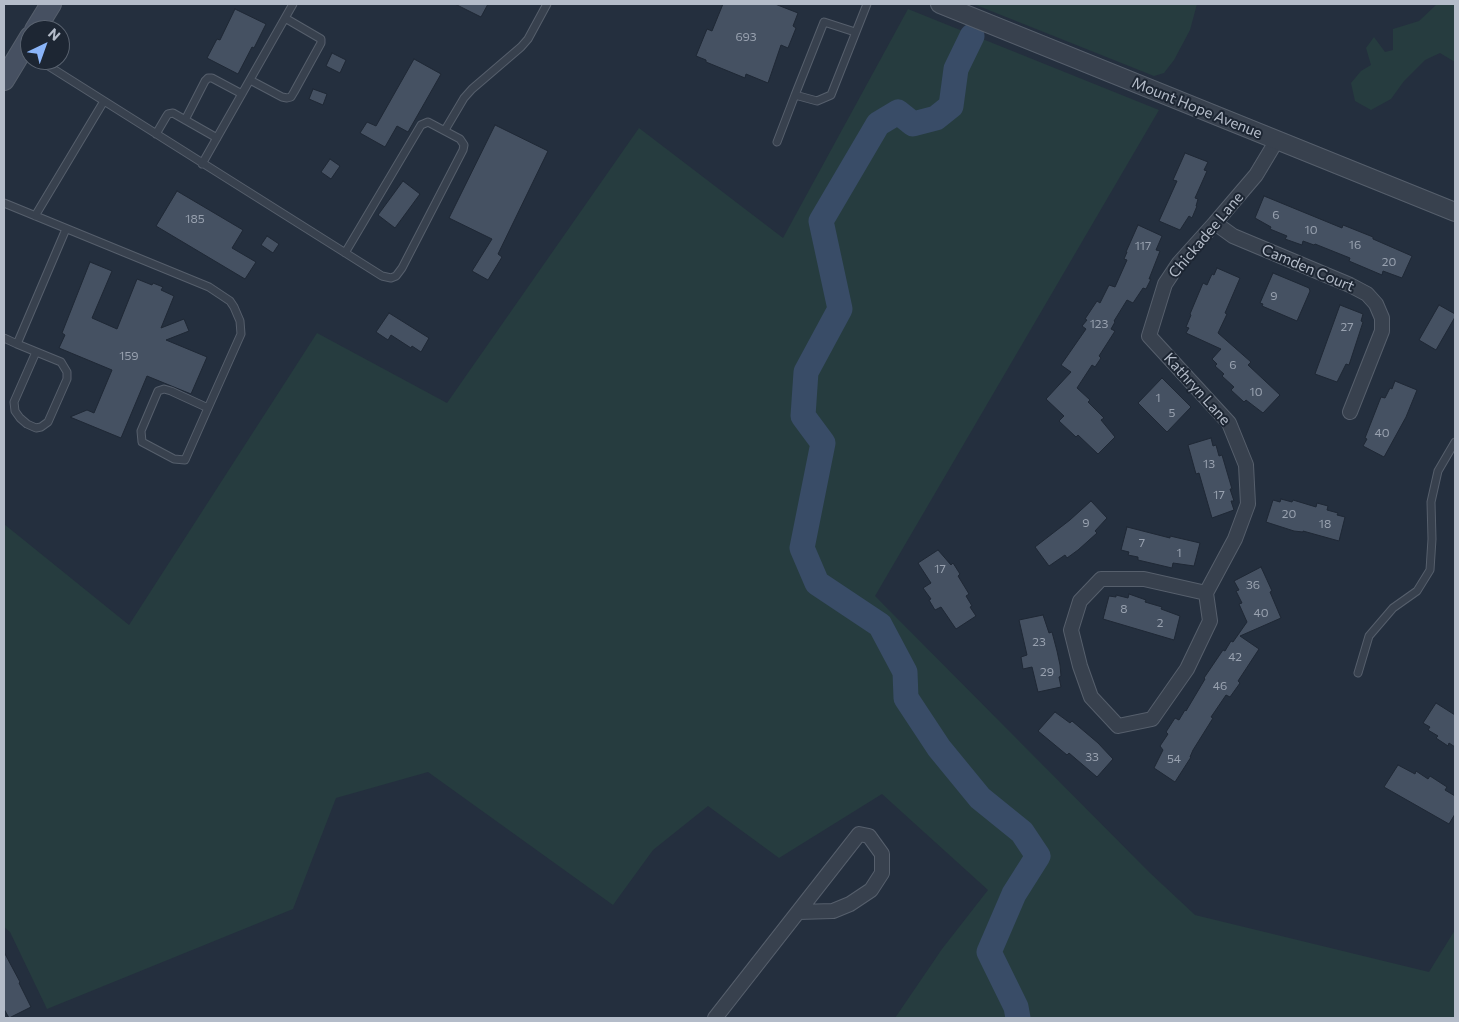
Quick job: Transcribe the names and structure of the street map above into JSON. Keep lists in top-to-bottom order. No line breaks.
{"streets":{"street":["Mount Hope Avenue","Chickadee Lane","Camden Court","Kathryn Lane"]},"crossings":[["Mount Hope Avenue","Chickadee Lane"],["Chickadee Lane","Camden Court"],["Chickadee Lane","Kathryn Lane"]],"house_numbers":["693","6","185","10","16","117","20","9","123","27","159","6","10","1","5","40","13","17","20","9","18","7","1","17","36","8","40","2","23","42","29","46","33","54"],"north":"top right"}
